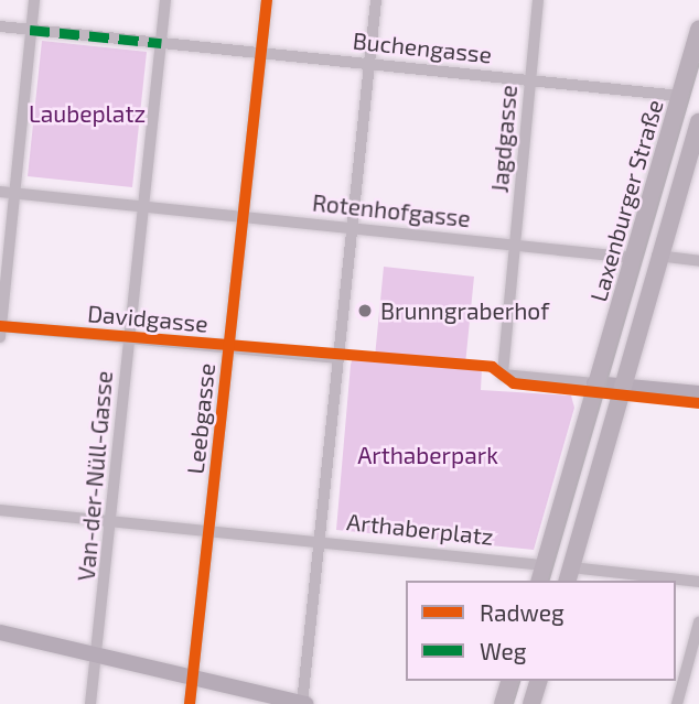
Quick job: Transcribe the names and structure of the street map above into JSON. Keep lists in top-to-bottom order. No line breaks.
{"streets":{"main road":["Laxenburger Straße"],"street":["Buchengasse","Jagdgasse","Rotenhofgasse","Davidgasse","Leebgasse","Van-der-Nüll-Gasse","Arthaberplatz"]},"crossings":[["Buchengasse","Jagdgasse"],["Buchengasse","Laxenburger Straße"],["Buchengasse","Leebgasse"],["Buchengasse","Arthaberplatz"],["Jagdgasse","Laxenburger Straße"],["Jagdgasse","Rotenhofgasse"],["Laxenburger Straße","Rotenhofgasse"],["Rotenhofgasse","Leebgasse"],["Rotenhofgasse","Van-der-Nüll-Gasse"],["Rotenhofgasse","Arthaberplatz"],["Davidgasse","Leebgasse"],["Davidgasse","Van-der-Nüll-Gasse"],["Davidgasse","Arthaberplatz"]],"parks":["Laubeplatz","Arthaberpark"],"places":["Brunngraberhof"],"legend":["Radweg","Weg"]}
